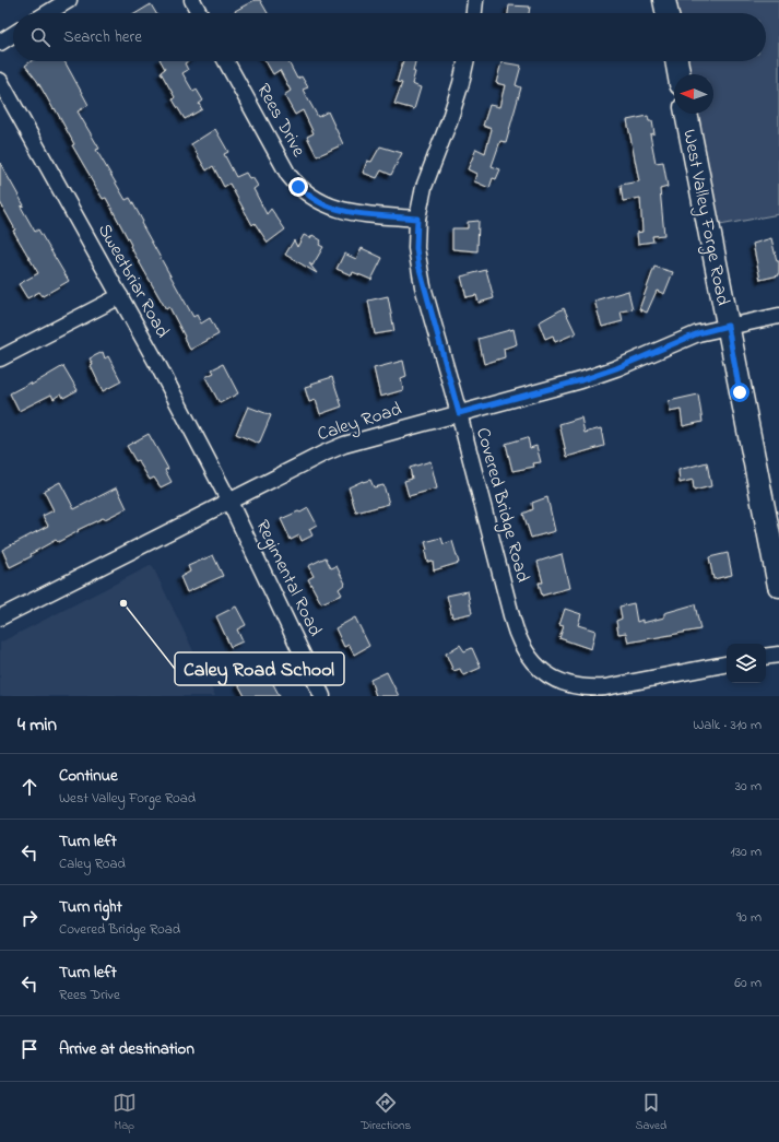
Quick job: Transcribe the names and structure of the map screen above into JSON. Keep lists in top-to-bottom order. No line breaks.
{"streets":{"main road":["West Valley Forge Road"],"street":["Rees Drive","Sweetbriar Road","Caley Road","Covered Bridge Road","Regimental Road"]},"crossings":[["Rees Drive","Covered Bridge Road"],["West Valley Forge Road","Caley Road"],["Sweetbriar Road","Caley Road"],["Sweetbriar Road","Regimental Road"],["Caley Road","Covered Bridge Road"],["Caley Road","Regimental Road"]],"places":["Caley Road School"],"north":"left","page":{"search":"Search here","heading":["4 min","Walk · 310 m"],"list":[["Continue","West Valley Forge Road","30 m"],["Turn left","Caley Road","130 m"],["Turn right","Covered Bridge Road","90 m"],["Turn left","Rees Drive","60 m"],"Arrive at destination"],"nav":["Map","Directions","Saved"]}}
